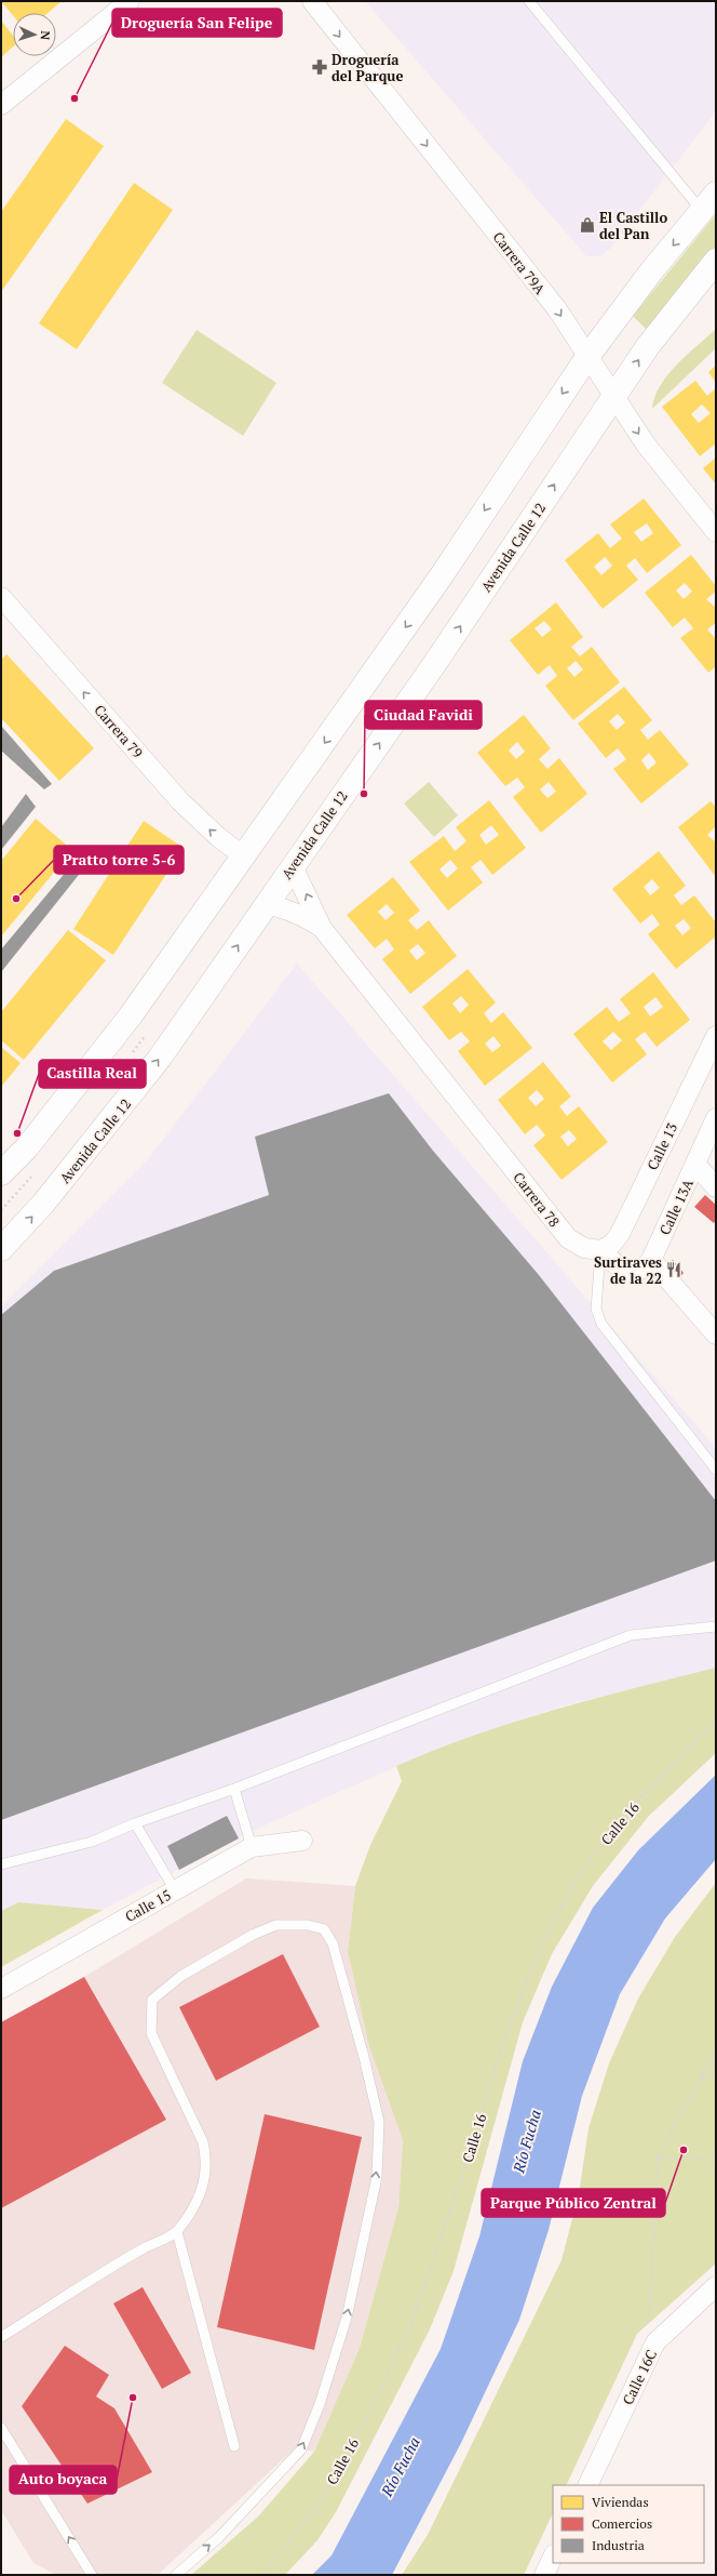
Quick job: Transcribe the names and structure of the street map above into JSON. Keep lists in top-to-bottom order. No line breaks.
{"streets":{"main road":["Avenida Calle 12"],"street":["Carrera 79A","Carrera 79","Calle 13","Carrera 78","Calle 13A","Calle 15","Calle 16C"],"path":["Calle 16"]},"crossings":[["Carrera 79A","Avenida Calle 12"],["Avenida Calle 12","Carrera 78"],["Calle 13","Carrera 78"]],"one_way":["Carrera 79A","Carrera 79"],"water":["Río Fucha"],"places":{"pharmacy":["Droguería del Parque"],"other":["Droguería San Felipe","Ciudad Favidi","Pratto torre 5-6","Castilla Real","Parque Público Zentral","Auto boyaca"],"shop":["El Castillo del Pan"],"restaurant":["Surtiraves de la 22"]},"legend":["Viviendas","Comercios","Industria"],"north":"right"}
